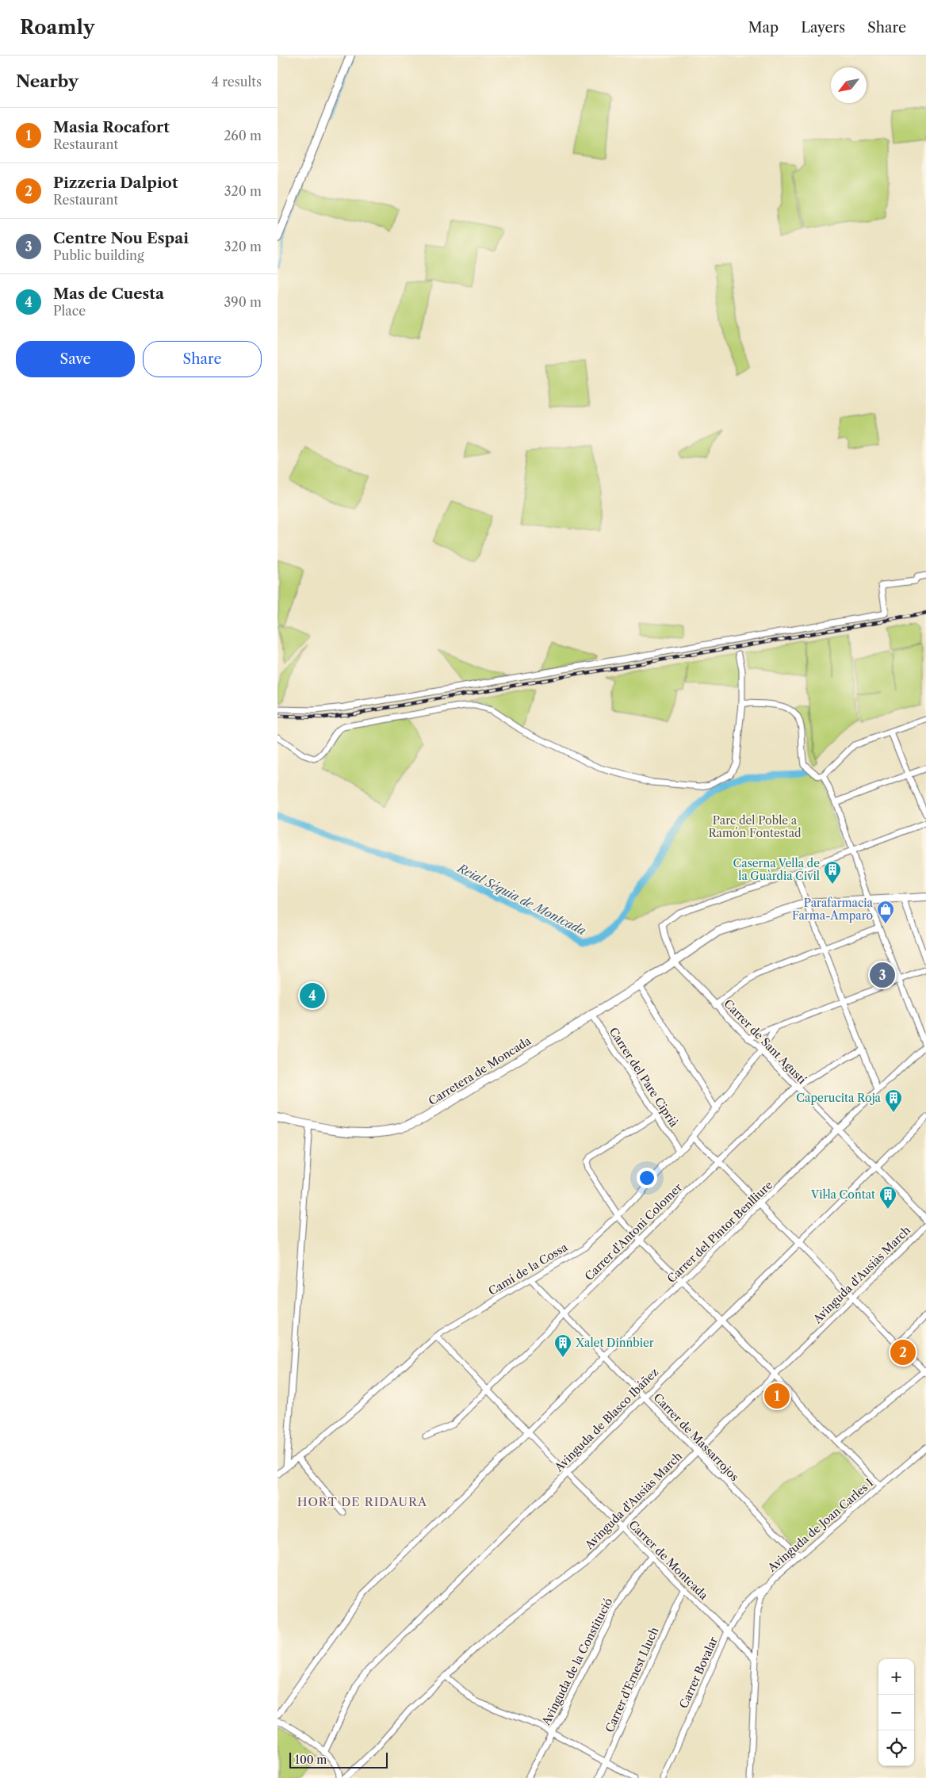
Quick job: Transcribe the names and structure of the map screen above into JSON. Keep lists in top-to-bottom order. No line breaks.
{"streets":{"street":["Carrer de Sant Agustí","Carretera de Moncada","Carrer del Pare Ciprià","Carrer d'Antoni Colomer","Carrer del Pintor Benlliure","Camí de la Cossa","Avinguda d'Ausiàs March","Avinguda de Blasco Ibáñez","Carrer de Massarrojos","Avinguda de Joan Carles I","Carrer de Montcada","Avinguda de la Constitució","Carrer Bovalar","Carrer d'Ernest Lluch"]},"crossings":[["Carrer de Sant Agustí","Carretera de Moncada"],["Carrer de Sant Agustí","Carrer d'Antoni Colomer"],["Carrer de Sant Agustí","Carrer del Pintor Benlliure"],["Carrer de Sant Agustí","Camí de la Cossa"],["Carrer de Sant Agustí","Avinguda de Blasco Ibáñez"],["Carretera de Moncada","Carrer del Pare Ciprià"],["Carrer del Pare Ciprià","Camí de la Cossa"],["Carrer d'Antoni Colomer","Carrer de Massarrojos"],["Carrer d'Antoni Colomer","Carrer de Montcada"],["Carrer del Pintor Benlliure","Carrer de Massarrojos"],["Carrer del Pintor Benlliure","Carrer de Montcada"],["Camí de la Cossa","Carrer de Massarrojos"],["Camí de la Cossa","Carrer de Montcada"],["Avinguda d'Ausiàs March","Carrer de Massarrojos"],["Avinguda d'Ausiàs March","Carrer de Montcada"],["Avinguda de Blasco Ibáñez","Carrer de Massarrojos"],["Avinguda de Blasco Ibáñez","Carrer de Montcada"],["Carrer de Massarrojos","Avinguda de Joan Carles I"],["Avinguda de Joan Carles I","Carrer de Montcada"],["Avinguda de Joan Carles I","Carrer Bovalar"],["Carrer de Montcada","Avinguda de la Constitució"],["Carrer de Montcada","Carrer Bovalar"],["Carrer de Montcada","Carrer d'Ernest Lluch"]],"districts":["HORT DE RIDAURA"],"water":["Reial Séquia de Montcada"],"parks":["Parc del Poble a Ramón Fontestad"],"places":{"building":["Caserna Vella de la Guàrdia Civil","Caperucita Roja","Vil·la Contat","Xalet Dinnbier"],"shop":["Parafarmacia Farma-Amparo"]},"scale_bar":"100 m","north":"bottom left","page":{"header":"Roamly","nav":["Map","Layers","Share"],"heading":["Nearby","4 results"],"list":[{"mark":"1","name":"Masia Rocafort","note":"Restaurant","value":"260 m"},{"mark":"2","name":"Pizzeria Dalpiot","note":"Restaurant","value":"320 m"},{"mark":"3","name":"Centre Nou Espai","note":"Public building","value":"320 m"},{"mark":"4","name":"Mas de Cuesta","note":"Place","value":"390 m"}],"buttons":["Save","Share"],"pins":["3","4","2","1"],"map_buttons":["+","−"],"scale":"100 m"}}
